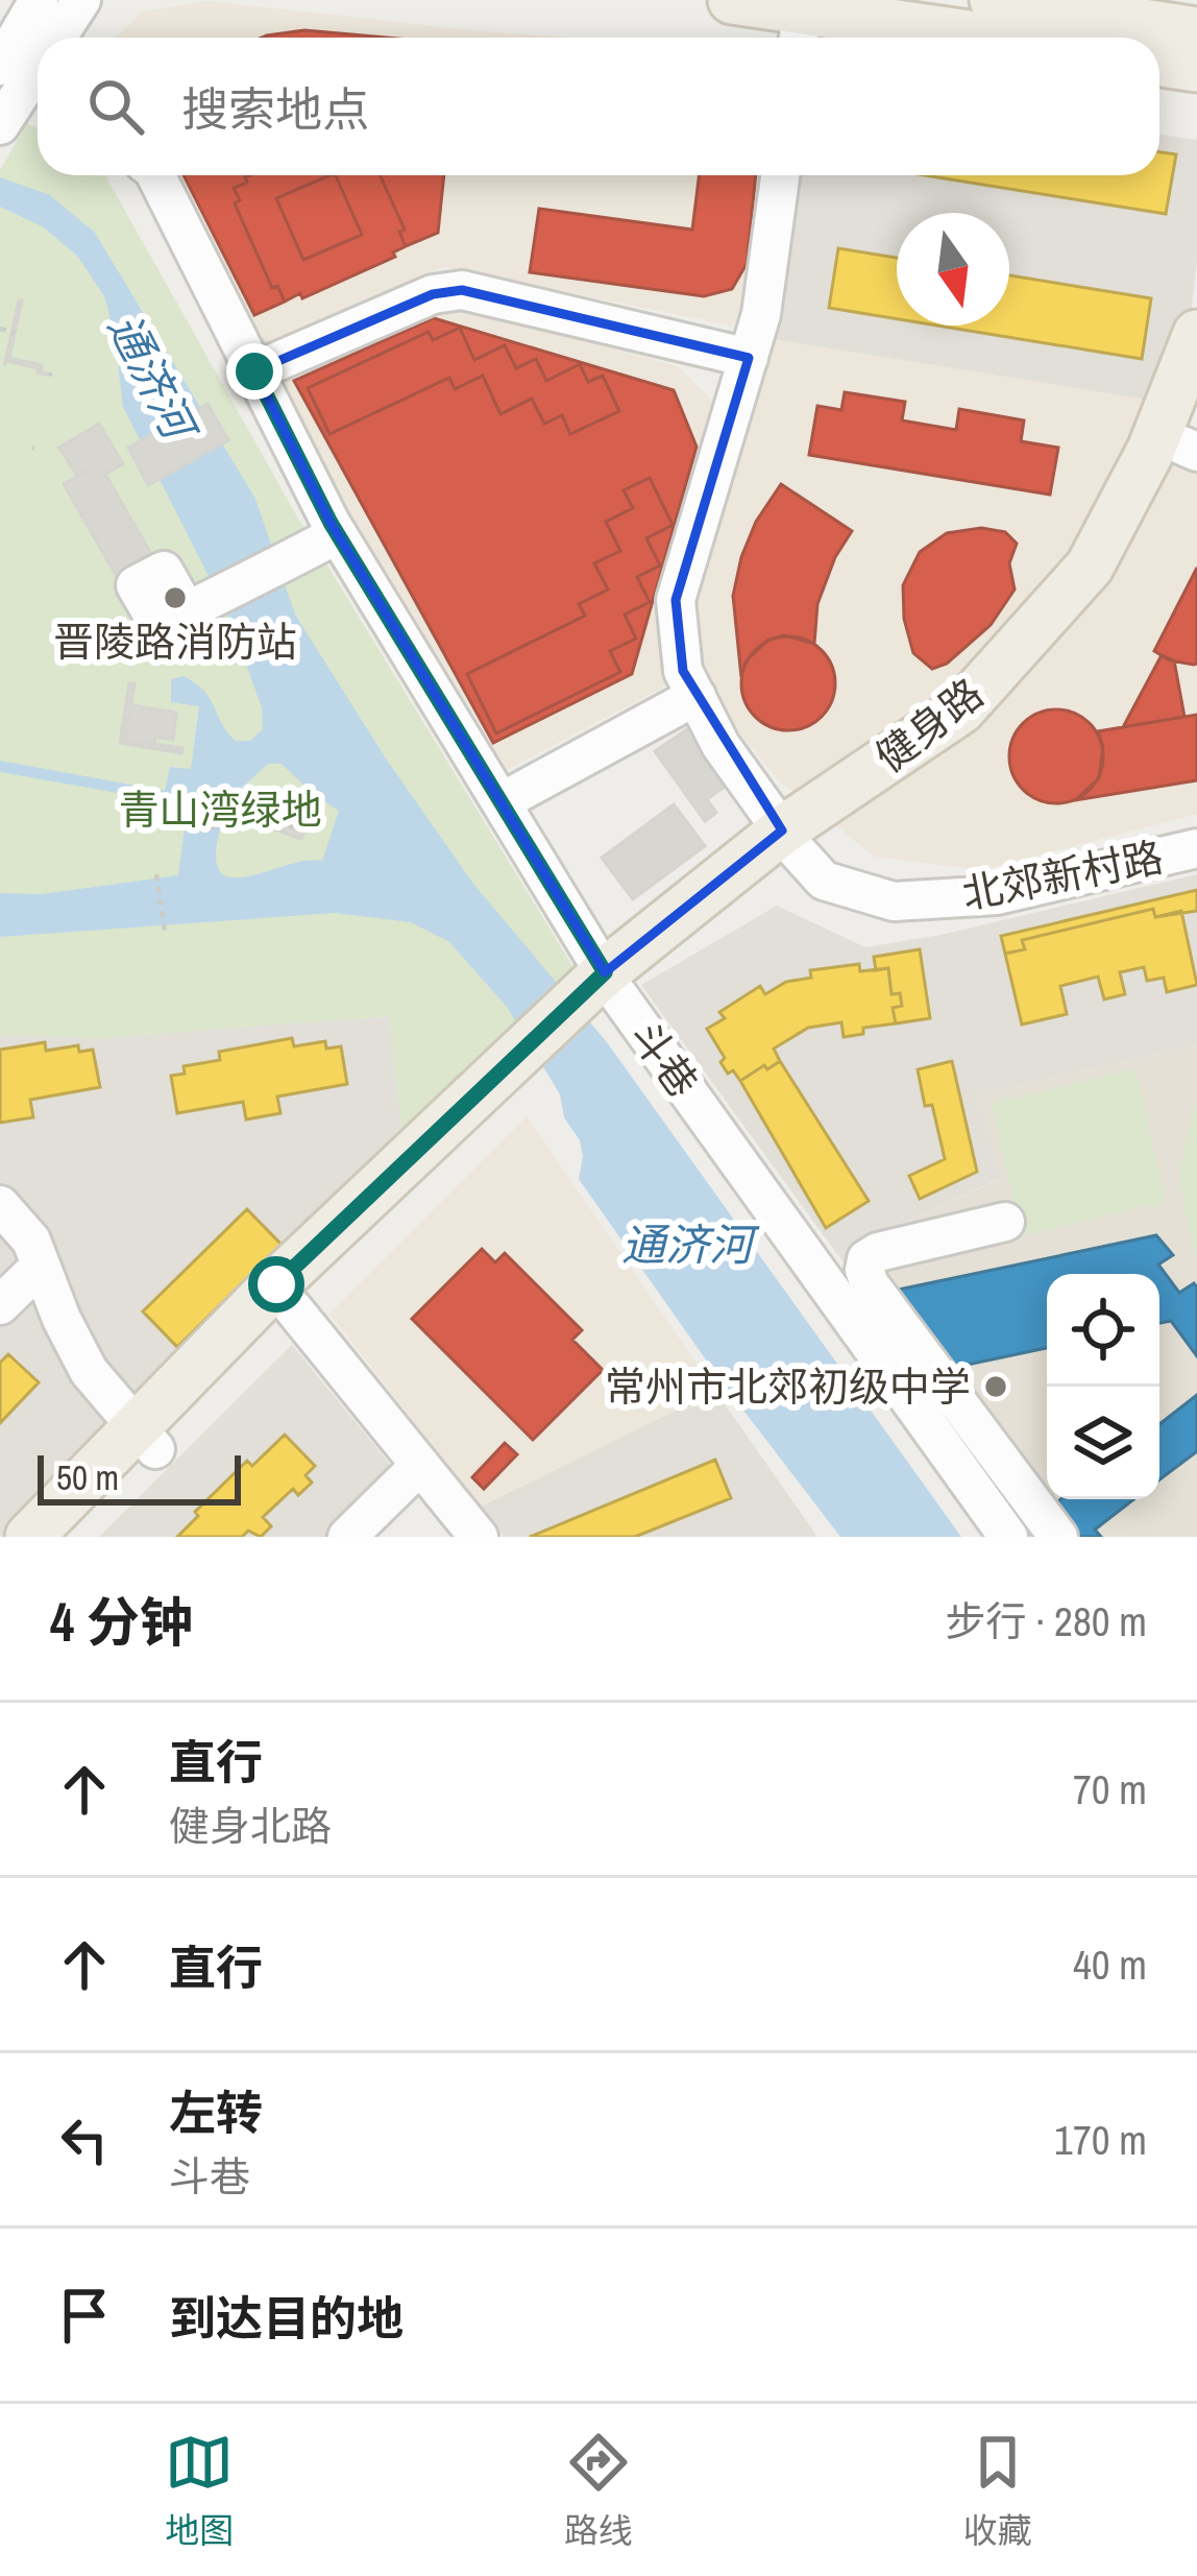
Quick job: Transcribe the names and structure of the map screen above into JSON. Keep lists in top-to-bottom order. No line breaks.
{"streets":{"main road":["健身路"],"street":["北郊新村路","斗巷"]},"crossings":[["健身路","北郊新村路"],["健身路","斗巷"]],"water":["通济河"],"parks":["青山湾绿地"],"places":["晋陵路消防站","常州市北郊初级中学"],"scale_bar":"50 m","north":"bottom","page":{"search":"搜索地点","scale":"50 m","heading":["4 分钟","步行 · 280 m"],"list":[["直行","健身北路","70 m"],["直行","40 m"],["左转","斗巷","170 m"],"到达目的地"],"nav":["地图","路线","收藏"]}}
